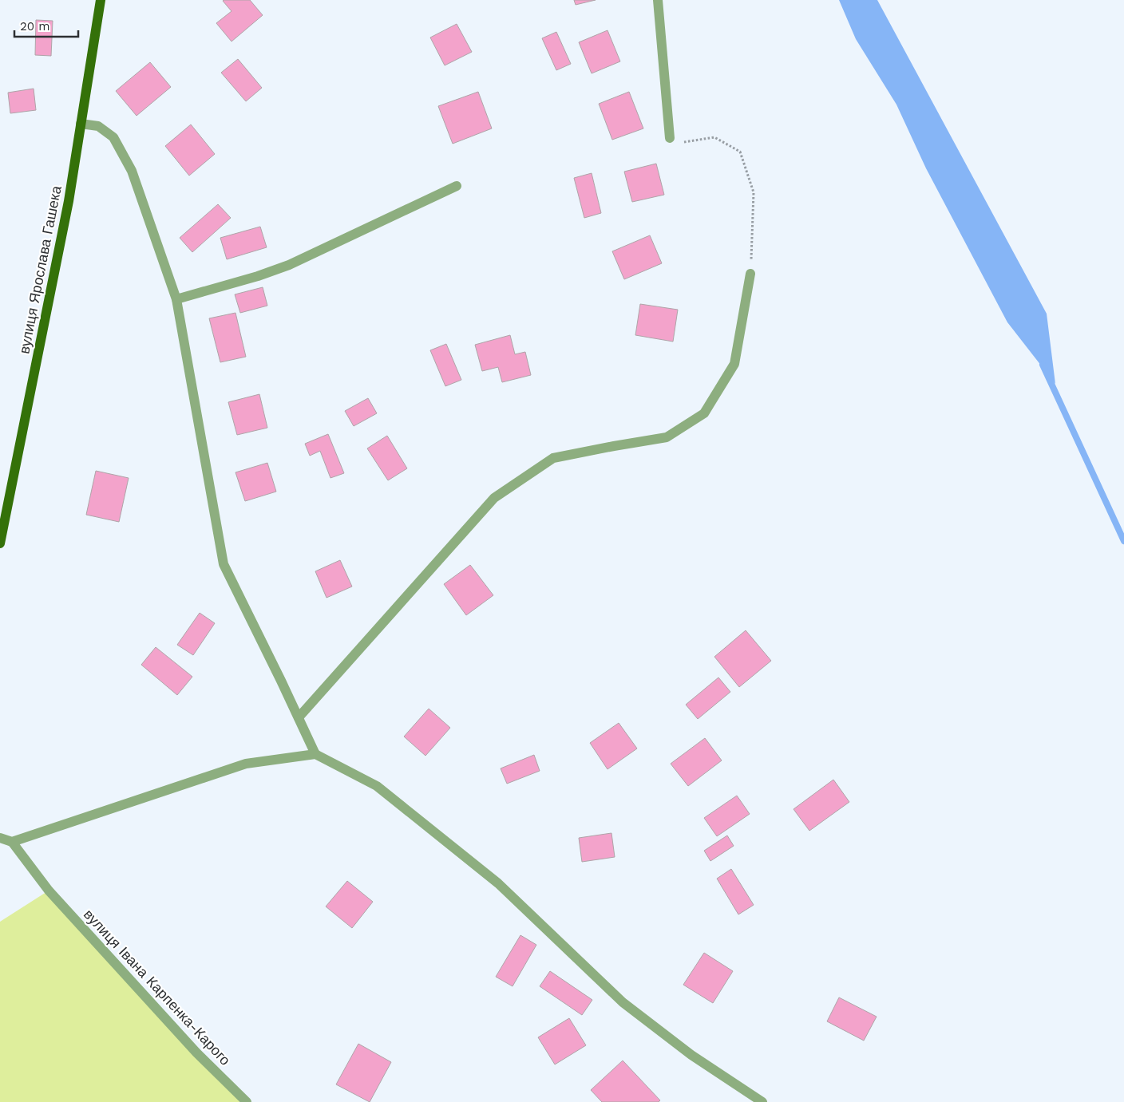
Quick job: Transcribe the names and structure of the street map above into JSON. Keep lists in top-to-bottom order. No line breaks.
{"streets":{"main road":["вулиця Ярослава Гашека"],"street":["вулиця Івана Карпенка-Карого"]},"scale_bar":"20 m"}
